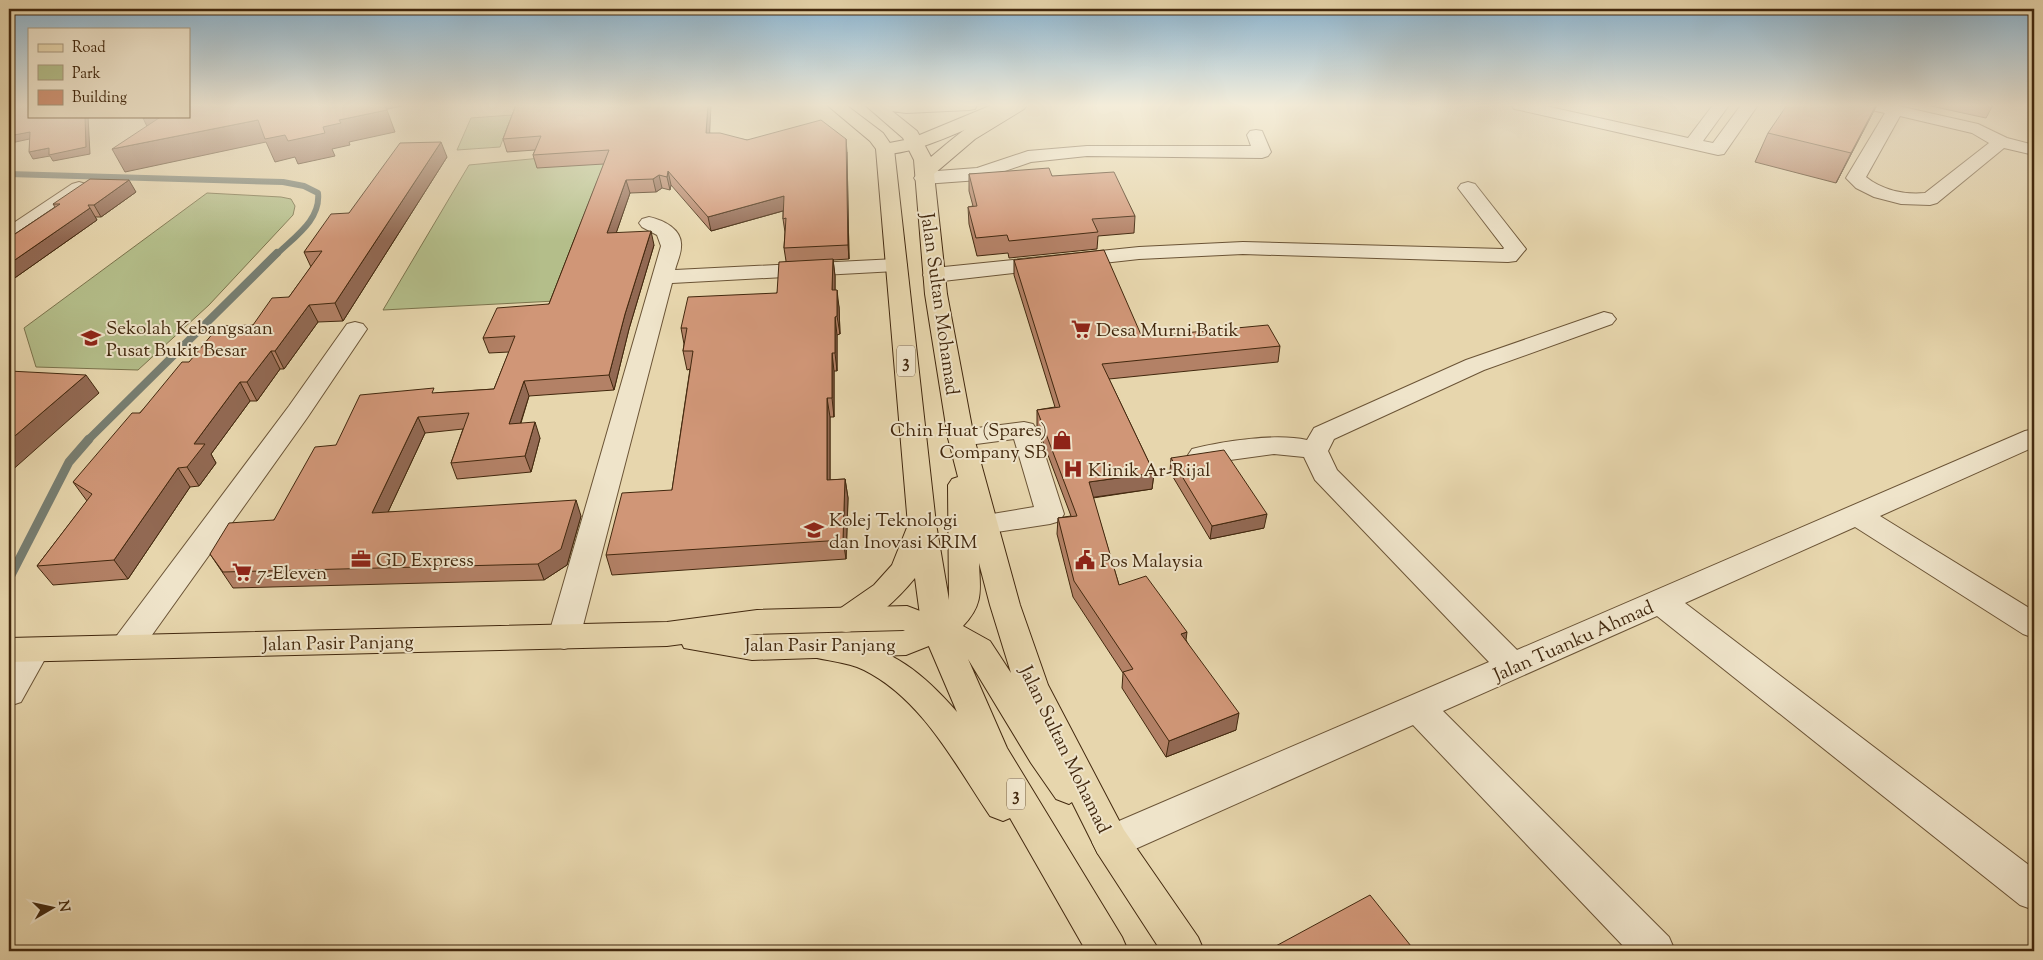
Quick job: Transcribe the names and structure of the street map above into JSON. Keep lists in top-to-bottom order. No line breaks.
{"streets":{"main road":["Jalan Sultan Mohamad","3","Jalan Pasir Panjang"],"street":["Jalan Tuanku Ahmad"]},"crossings":[["Jalan Sultan Mohamad","3"],["Jalan Sultan Mohamad","Jalan Tuanku Ahmad"],["Jalan Sultan Mohamad","Jalan Pasir Panjang"]],"places":{"supermarket":["Desa Murni Batik","7-Eleven"],"school or university":["Sekolah Kebangsaan Pusat Bukit Besar","Kolej Teknologi dan Inovasi KRIM"],"shop":["Chin Huat (Spares) Company SB"],"hospital":["Klinik Ar-Rijal"],"office":["GD Express"],"public building":["Pos Malaysia"]},"legend":["Road","Park","Building"],"north":"right"}
